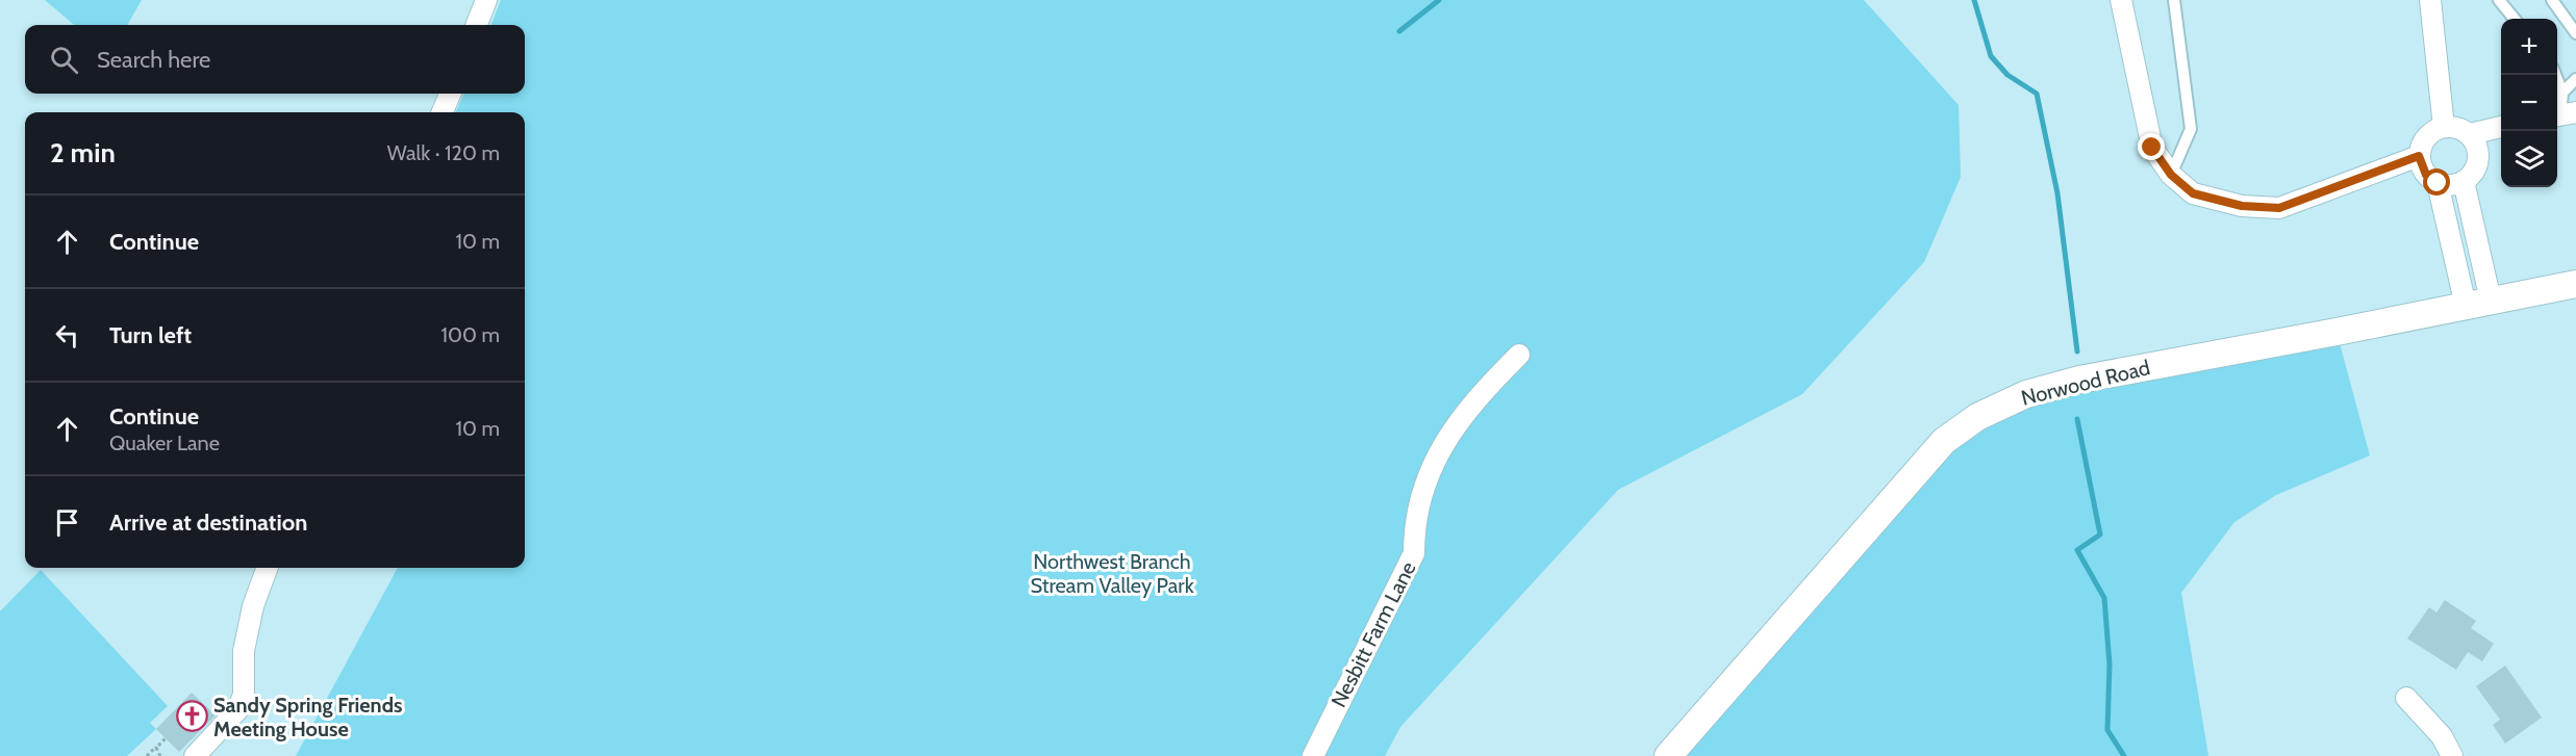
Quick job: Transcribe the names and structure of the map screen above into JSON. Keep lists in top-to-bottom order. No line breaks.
{"streets":{"street":["Norwood Road","Nesbitt Farm Lane"]},"parks":["Northwest Branch Stream Valley Park"],"places":{"church":["Sandy Spring Friends Meeting House"]},"page":{"map_buttons":["+","−"],"search":"Search here","heading":["2 min","Walk · 120 m"],"list":[["Continue","10 m"],["Turn left","100 m"],["Continue","Quaker Lane","10 m"],"Arrive at destination"]}}
